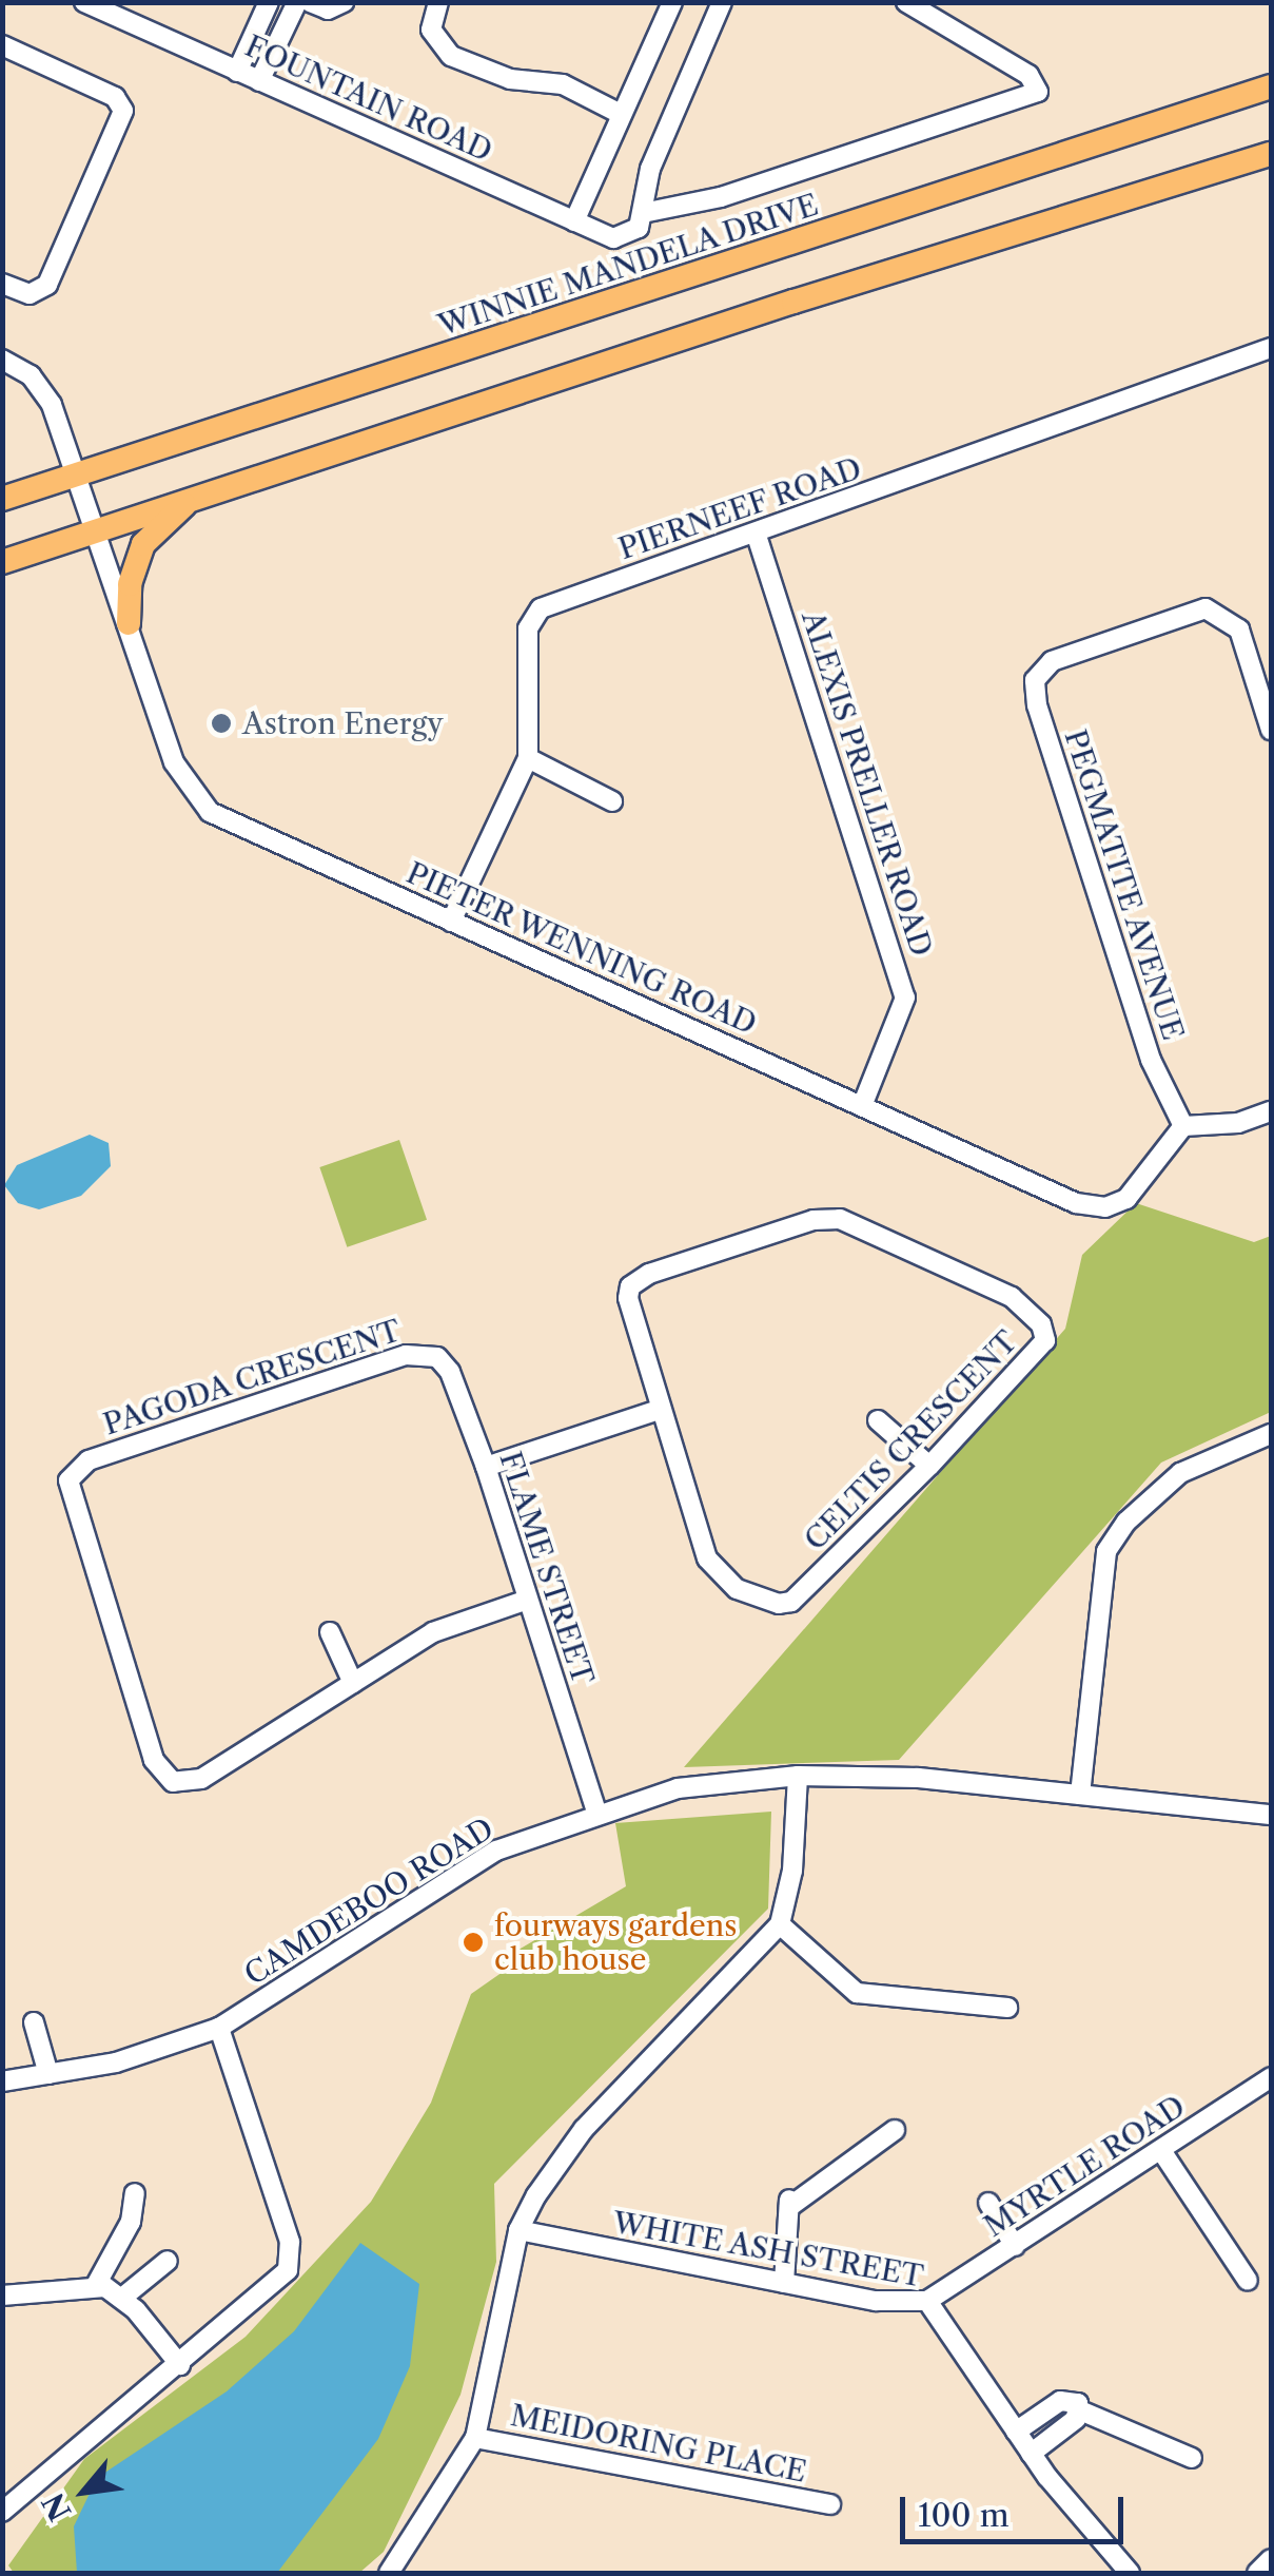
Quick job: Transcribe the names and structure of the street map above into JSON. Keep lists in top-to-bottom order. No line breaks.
{"streets":{"main road":["WINNIE MANDELA DRIVE"],"street":["FOUNTAIN ROAD","PIERNEEF ROAD","ALEXIS PRELLER ROAD","PEGMATITE AVENUE","PIETER WENNING ROAD","PAGODA CRESCENT","CELTIS CRESCENT","FLAME STREET","CAMDEBOO ROAD","MYRTLE ROAD","WHITE ASH STREET","MEIDORING PLACE"]},"crossings":[["WINNIE MANDELA DRIVE","PIETER WENNING ROAD"],["PIERNEEF ROAD","ALEXIS PRELLER ROAD"],["PIERNEEF ROAD","PIETER WENNING ROAD"],["ALEXIS PRELLER ROAD","PIETER WENNING ROAD"],["PEGMATITE AVENUE","PIETER WENNING ROAD"],["PAGODA CRESCENT","FLAME STREET"],["FLAME STREET","CAMDEBOO ROAD"],["MYRTLE ROAD","WHITE ASH STREET"]],"places":["Astron Energy","fourways gardens club house"],"scale_bar":"100 m","north":"bottom left"}
